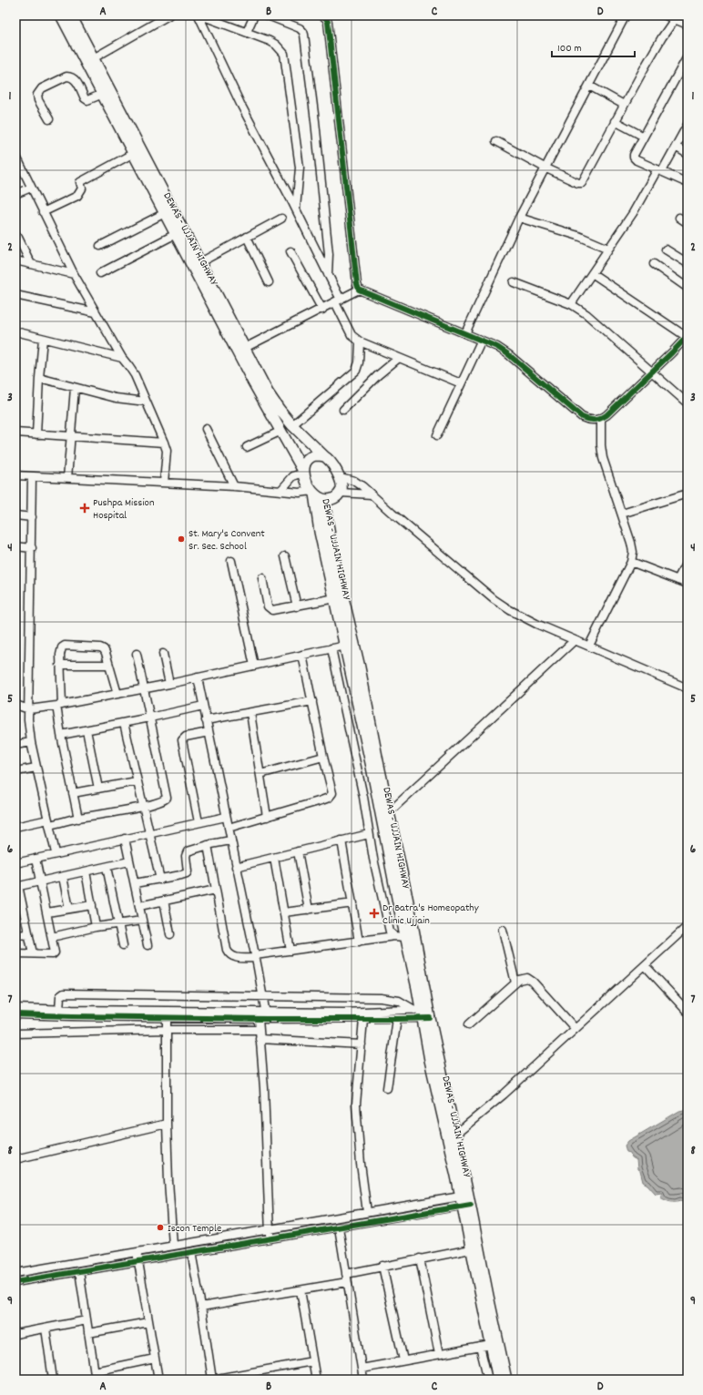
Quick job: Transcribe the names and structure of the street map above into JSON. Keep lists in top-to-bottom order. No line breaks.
{"streets":{"main road":["DEWAS - UJJAIN HIGHWAY"]},"places":{"health":["Pushpa Mission Hospital","Dr Batra's Homeopathy Clinic Ujjain"],"other":["St. Mary's Convent Sr. Sec. School","Iscon Temple"]},"scale_bar":"100 m","grid":{"columns":["A","B","C","D"],"rows":["1","2","3","4","5","6","7","8","9"]}}
